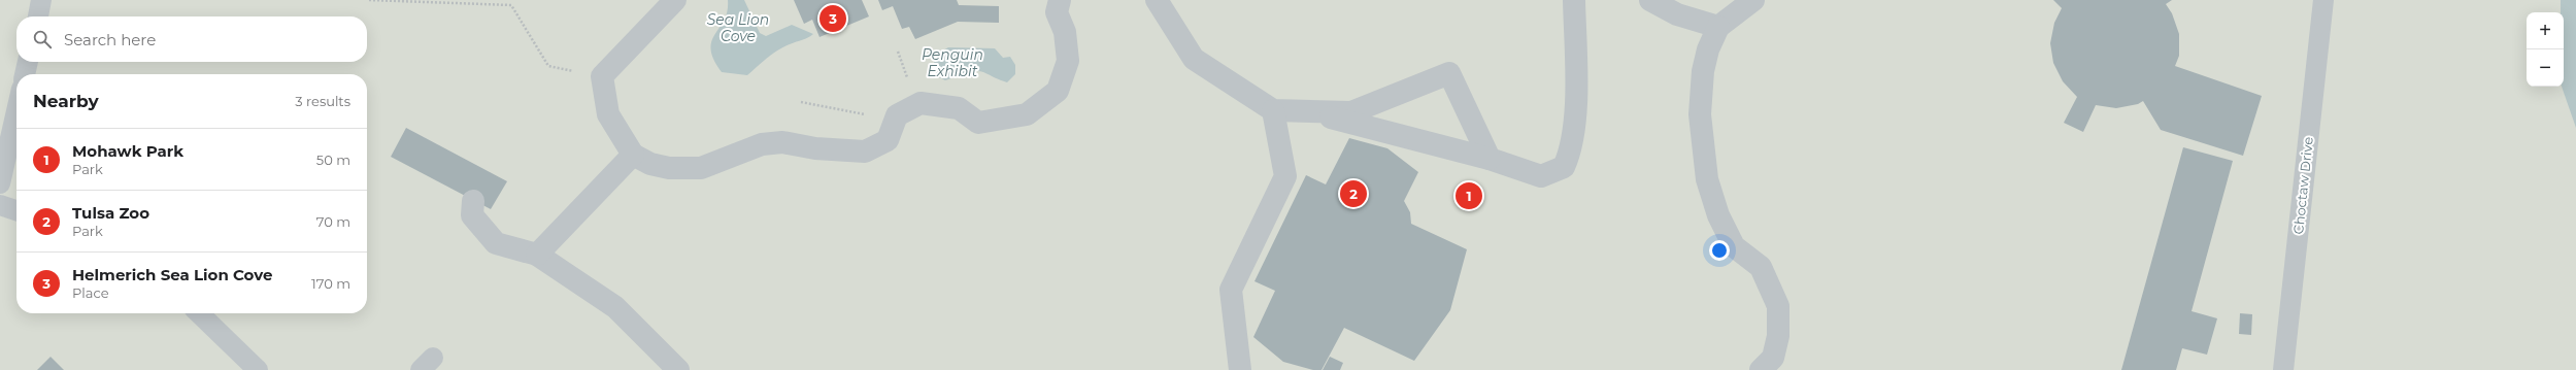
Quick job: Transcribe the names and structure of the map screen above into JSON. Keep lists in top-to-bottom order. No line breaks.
{"streets":{"lane":["Choctaw Drive"]},"water":["Sea Lion Cove","Penguin Exhibit"],"page":{"pins":["3","2","1"],"map_buttons":["+","−"],"search":"Search here","heading":["Nearby","3 results"],"list":[{"mark":"1","name":"Mohawk Park","note":"Park","value":"50 m"},{"mark":"2","name":"Tulsa Zoo","note":"Park","value":"70 m"},{"mark":"3","name":"Helmerich Sea Lion Cove","note":"Place","value":"170 m"}]}}
